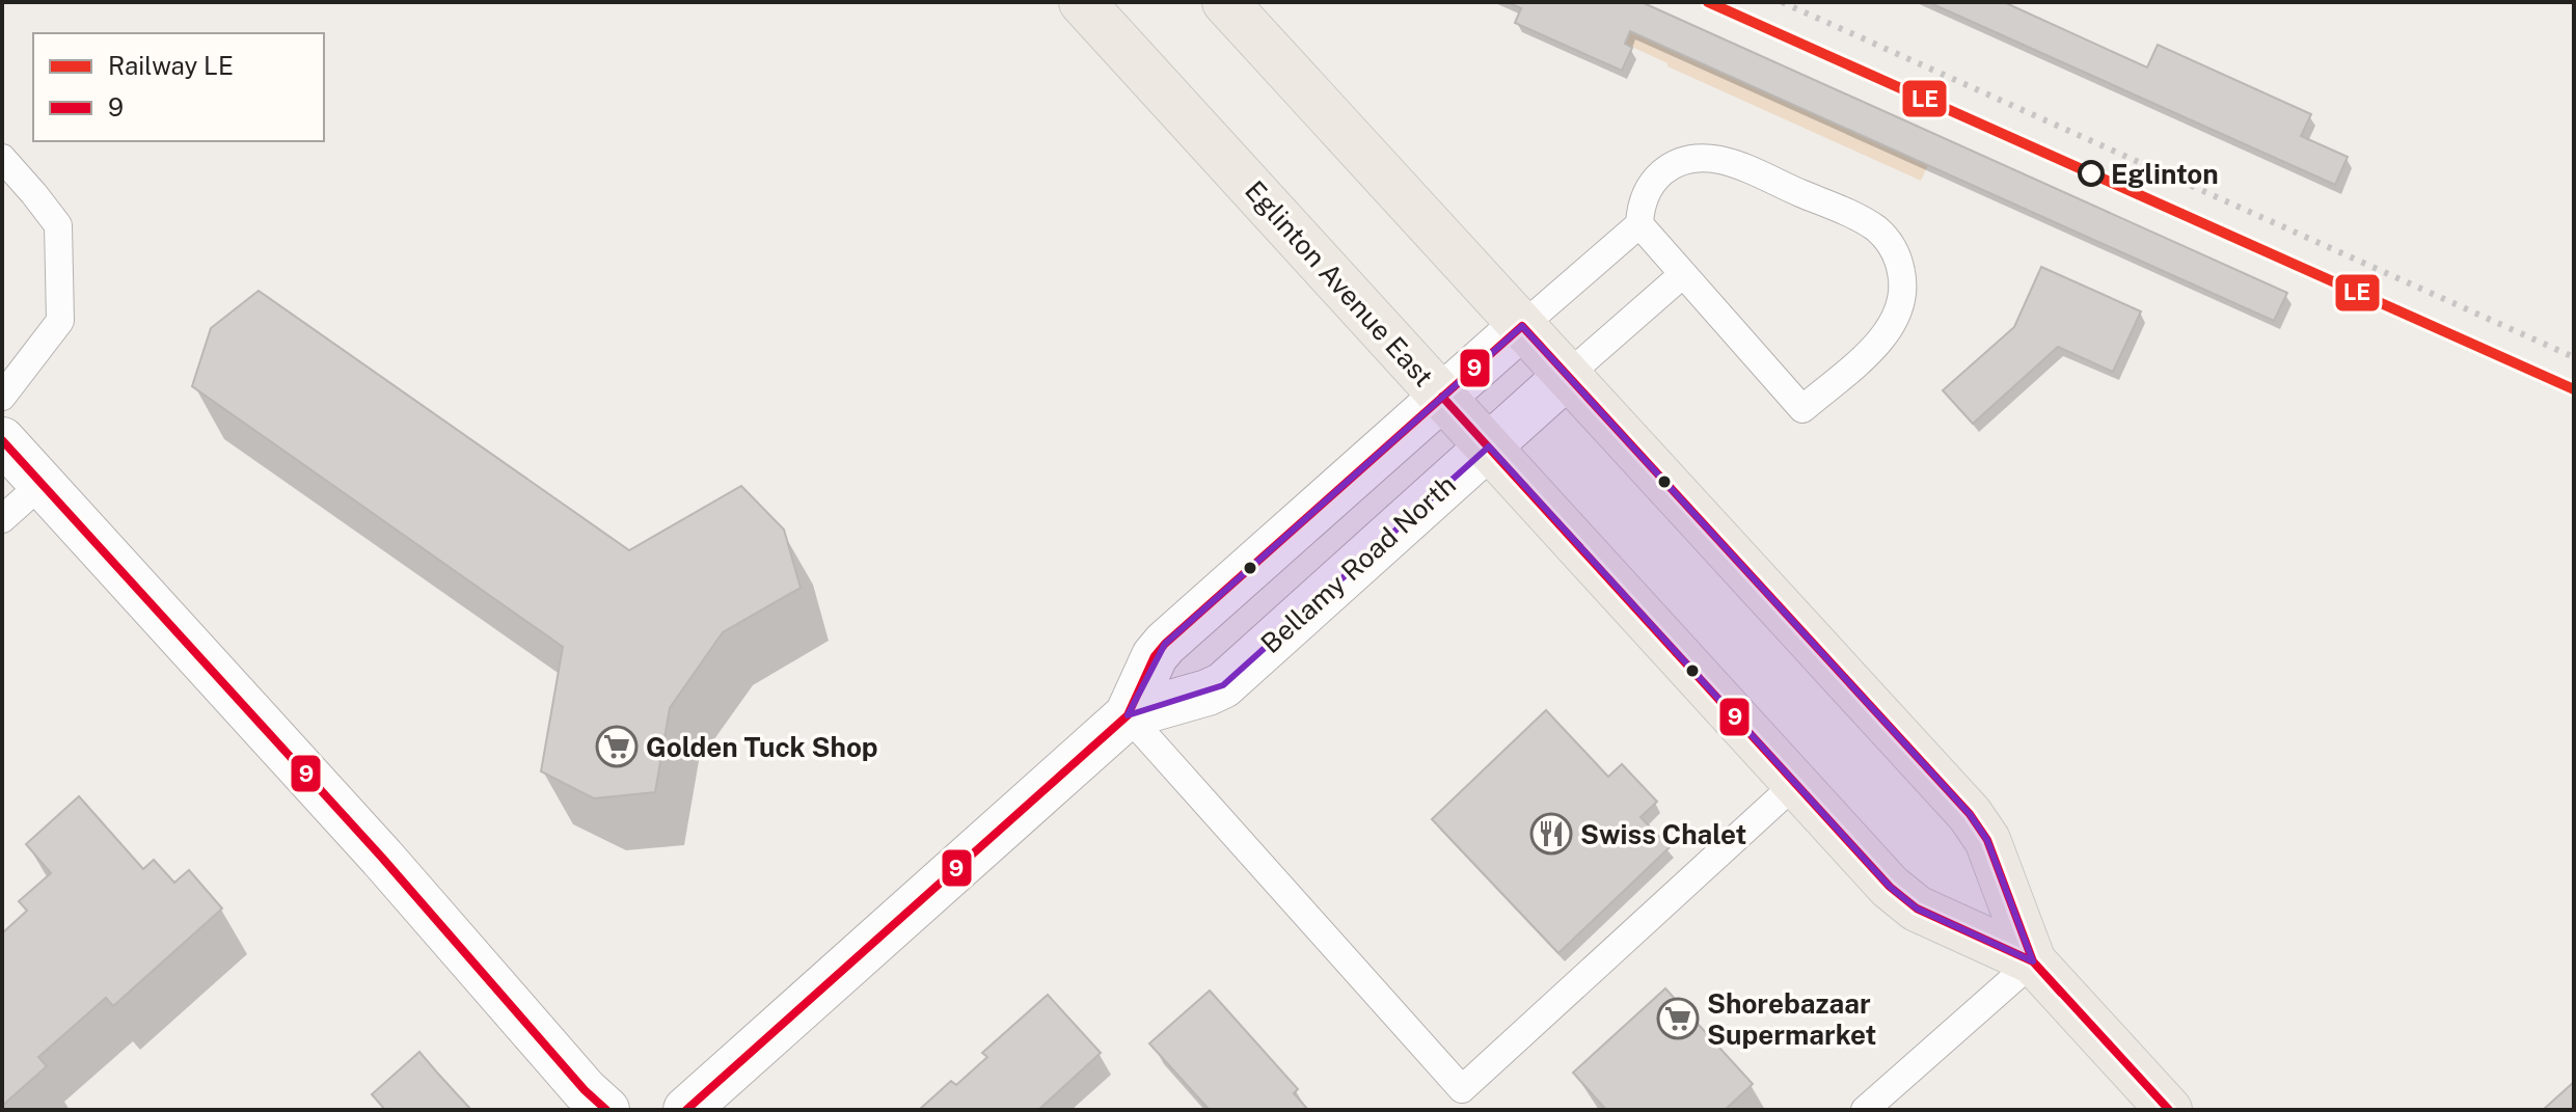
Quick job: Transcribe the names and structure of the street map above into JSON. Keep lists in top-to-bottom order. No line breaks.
{"streets":{"main road":["Eglinton Avenue East"],"street":["Bellamy Road North"]},"crossings":[["Eglinton Avenue East","Bellamy Road North"]],"places":{"other":["Eglinton"],"supermarket":["Golden Tuck Shop","Shorebazaar Supermarket"],"restaurant":["Swiss Chalet"]},"lines":["rail line LE","transit line 9"],"legend":["Railway LE","9"]}
